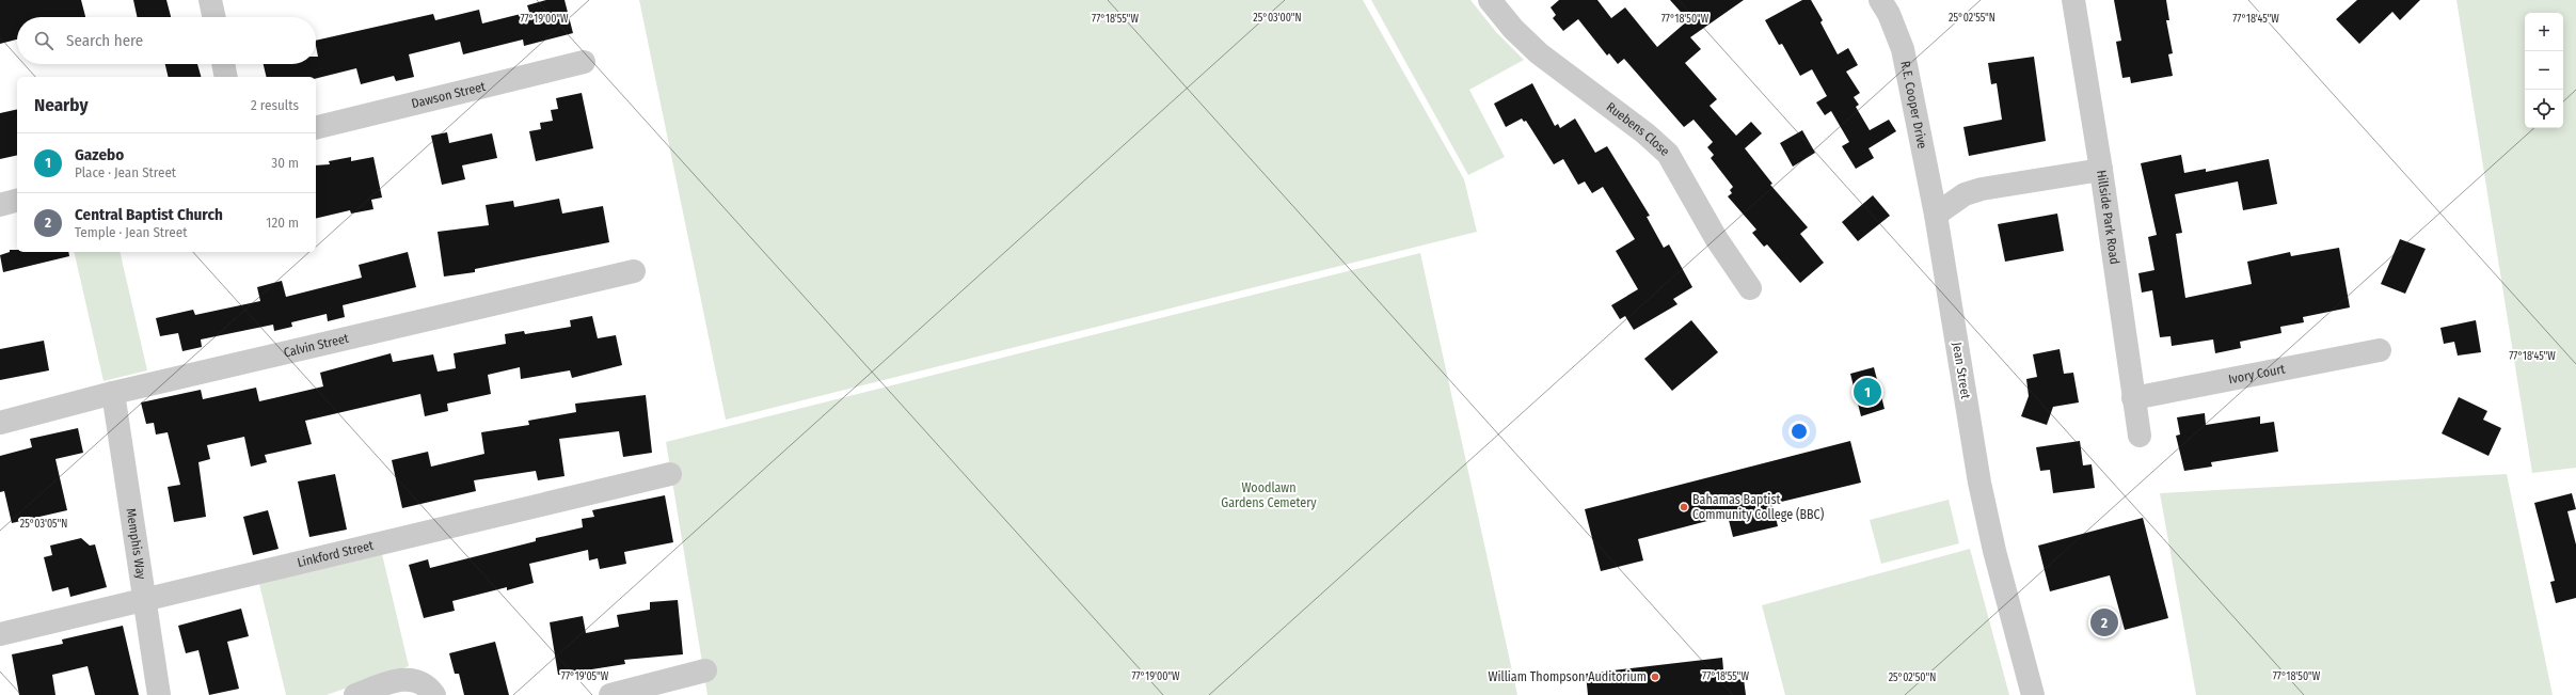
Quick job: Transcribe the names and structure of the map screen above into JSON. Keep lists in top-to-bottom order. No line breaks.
{"streets":{"street":["Dawson Street","R.E. Cooper Drive","Ruebens Close","Hillside Park Road","Calvin Street","Jean Street","Ivory Court","Memphis Way","Linkford Street"]},"crossings":[["R.E. Cooper Drive","Jean Street"],["Hillside Park Road","Ivory Court"],["Calvin Street","Memphis Way"],["Memphis Way","Linkford Street"]],"parks":["Woodlawn Gardens Cemetery"],"places":["Bahamas Baptist Community College (BBC)","William Thompson Auditorium"],"page":{"map_buttons":["+","−"],"search":"Search here","heading":["Nearby","2 results"],"list":[{"mark":"1","name":"Gazebo","note":"Place · Jean Street","value":"30 m"},{"mark":"2","name":"Central Baptist Church","note":"Temple · Jean Street","value":"120 m"}],"pins":["1","2"]},"coordinates":["25°03'00\"N","25°02'55\"N","77°19'00\"W","77°18'50\"W","77°18'45\"W","77°18'55\"W","25°03'05\"N","77°19'05\"W","25°02'50\"N"]}
